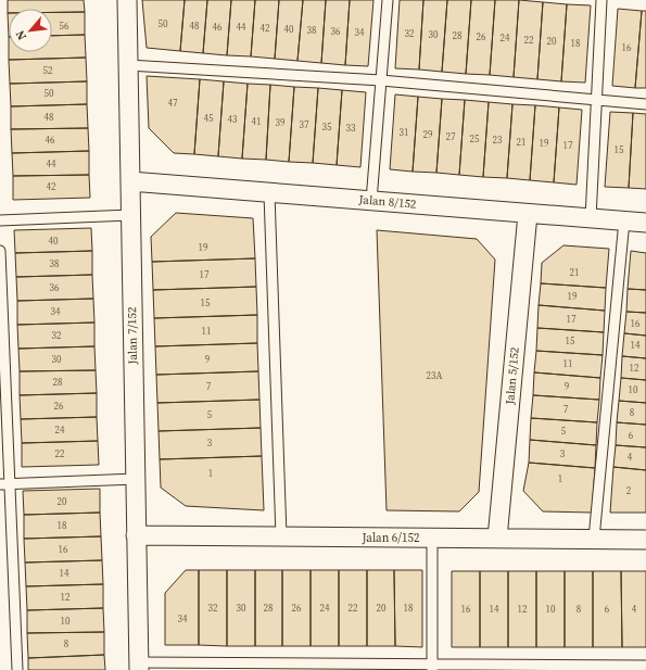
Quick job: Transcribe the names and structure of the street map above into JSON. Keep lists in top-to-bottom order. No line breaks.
{"streets":{"street":["Jalan 8/152","Jalan 7/152","Jalan 5/152","Jalan 6/152"]},"crossings":[["Jalan 8/152","Jalan 7/152"],["Jalan 8/152","Jalan 5/152"],["Jalan 7/152","Jalan 6/152"],["Jalan 5/152","Jalan 6/152"]],"house_numbers":["50","56","48","46","44","42","40","38","36","34","32","30","28","26","24","22","20","18","16","52","50","47","48","45","43","41","39","37","35","33","31","29","27","25","46","23","21","19","17","15","44","42","40","19","38","21","17","36","19","15","34","17","16","11","32","15","14","30","9","11","12","23A","28","7","9","10","26","7","8","5","24","5","6","3","22","3","4","1","1","2","20","18","16","14","12","32","30","28","26","24","22","20","18","16","14","12","10","8","6","4","34","10","8"],"north":"bottom left"}
